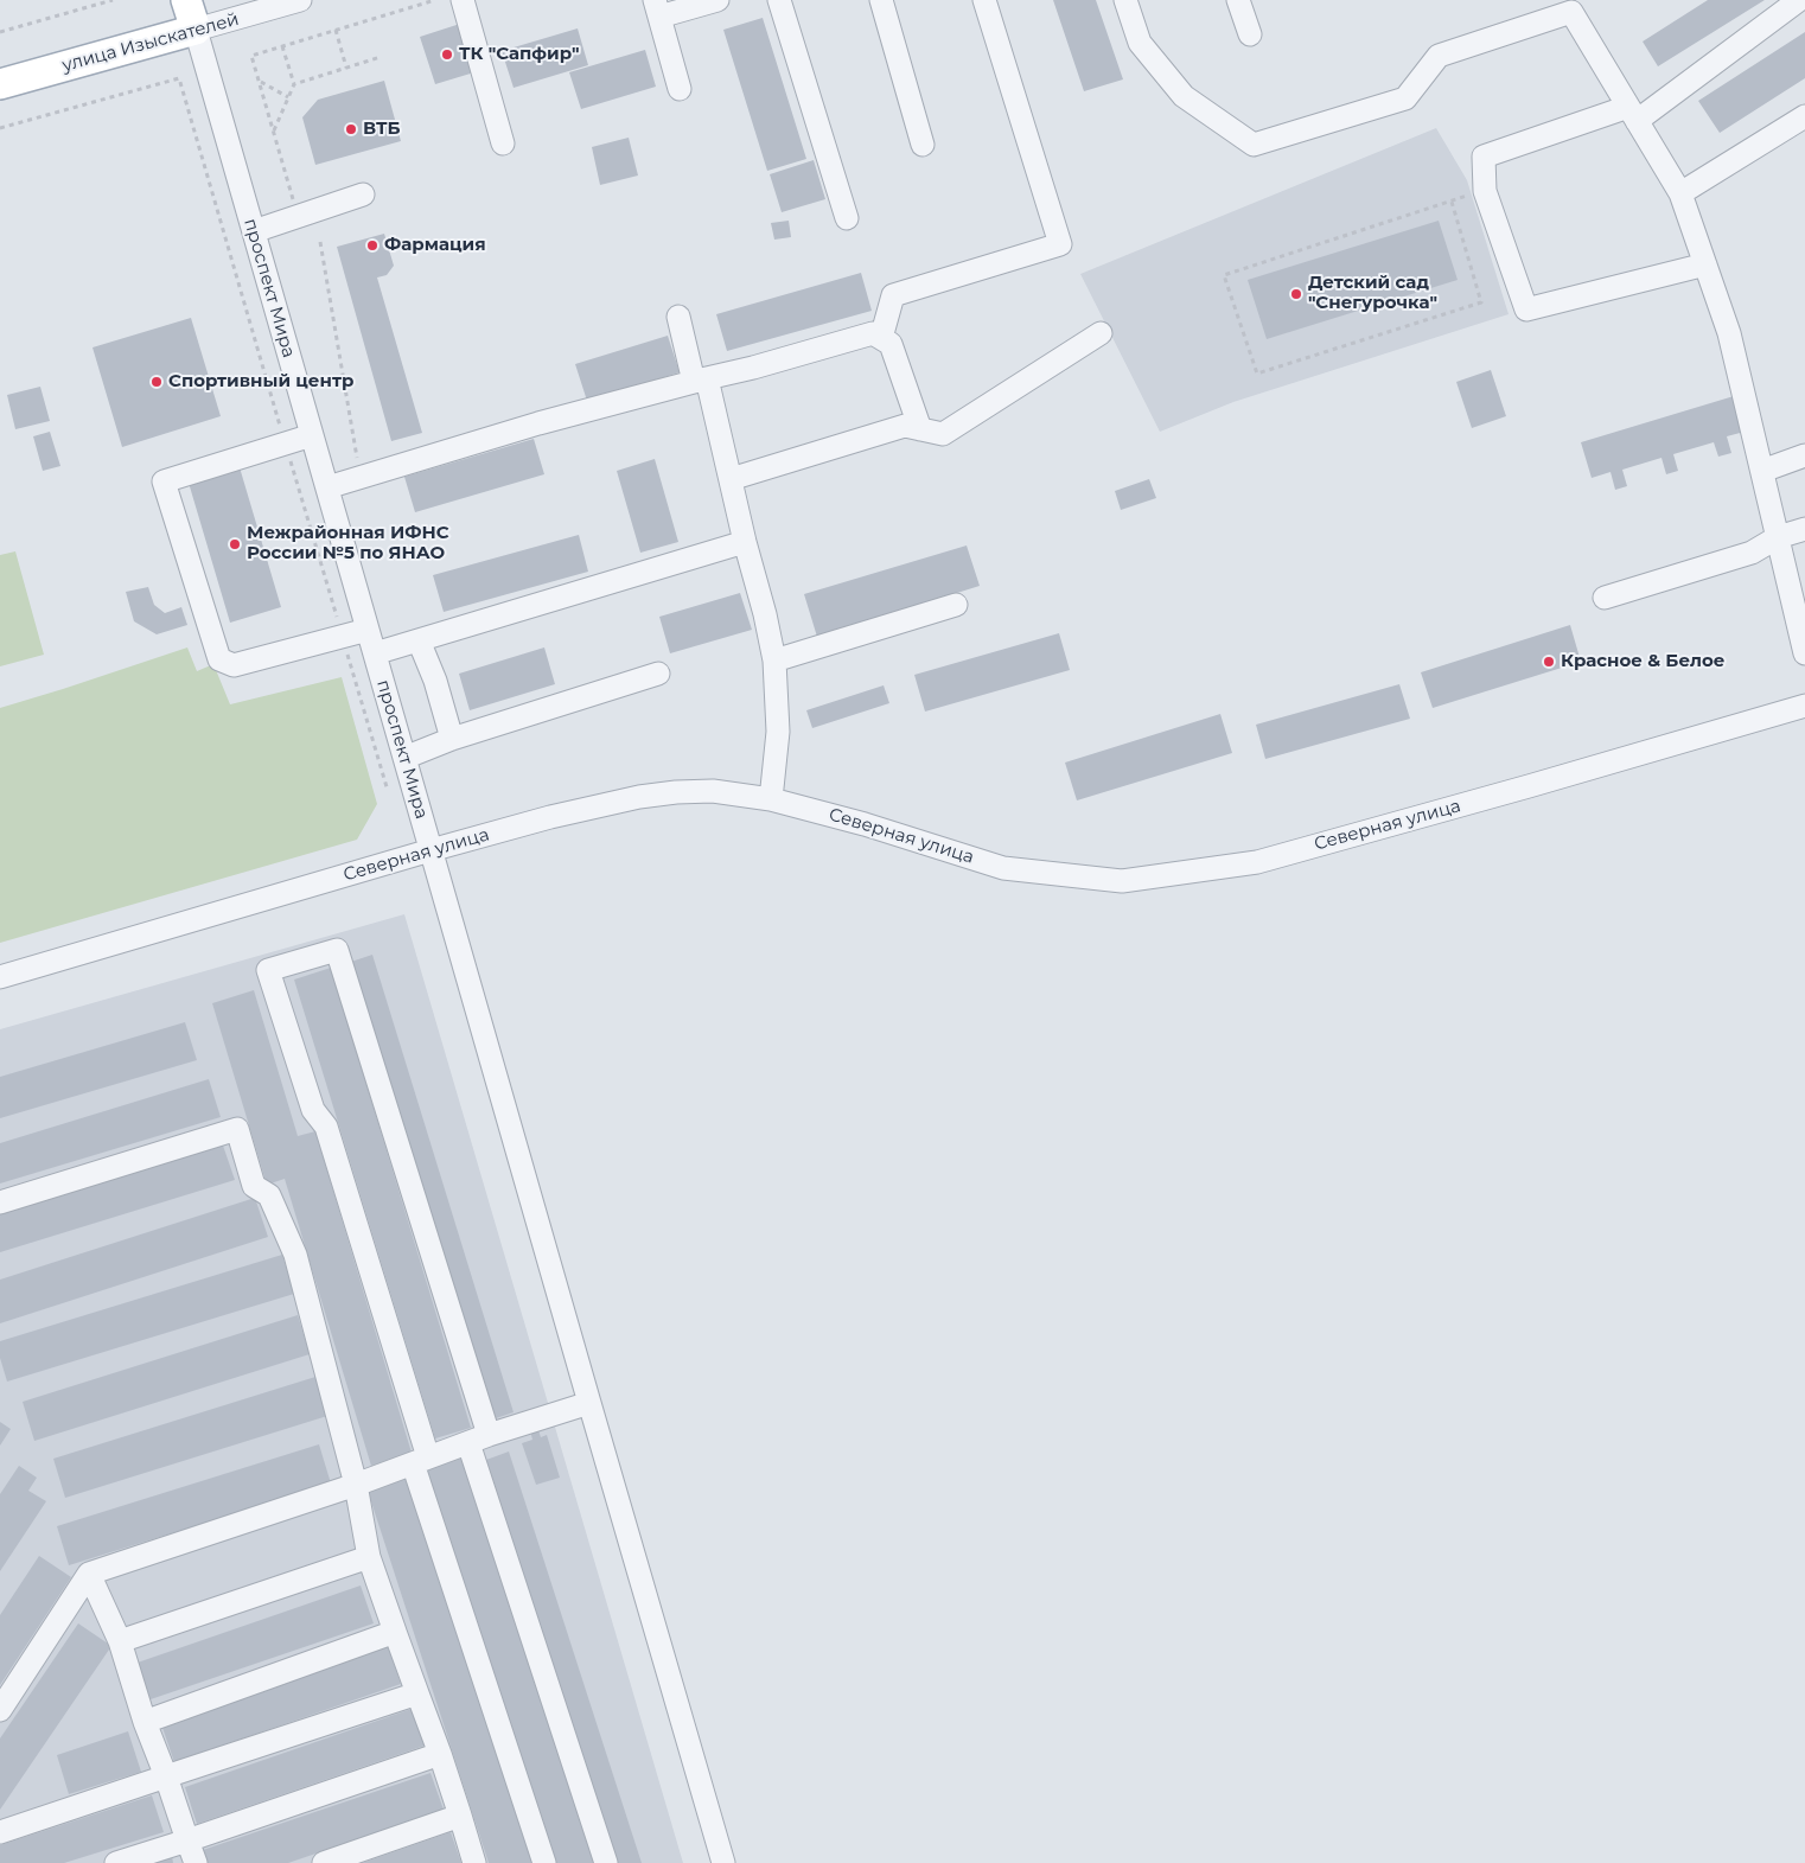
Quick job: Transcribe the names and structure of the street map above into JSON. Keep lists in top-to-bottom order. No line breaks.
{"streets":{"main road":["улица Изыскателей","проспект Мира"],"street":["Северная улица"]},"crossings":[["улица Изыскателей","проспект Мира"],["проспект Мира","Северная улица"]],"places":["ТК \"Сапфир\"","ВТБ","Фармация","Детский сад \"Снегурочка\"","Спортивный центр","Межрайонная ИФНС России №5 по ЯНАО","Красное & Белое"]}
